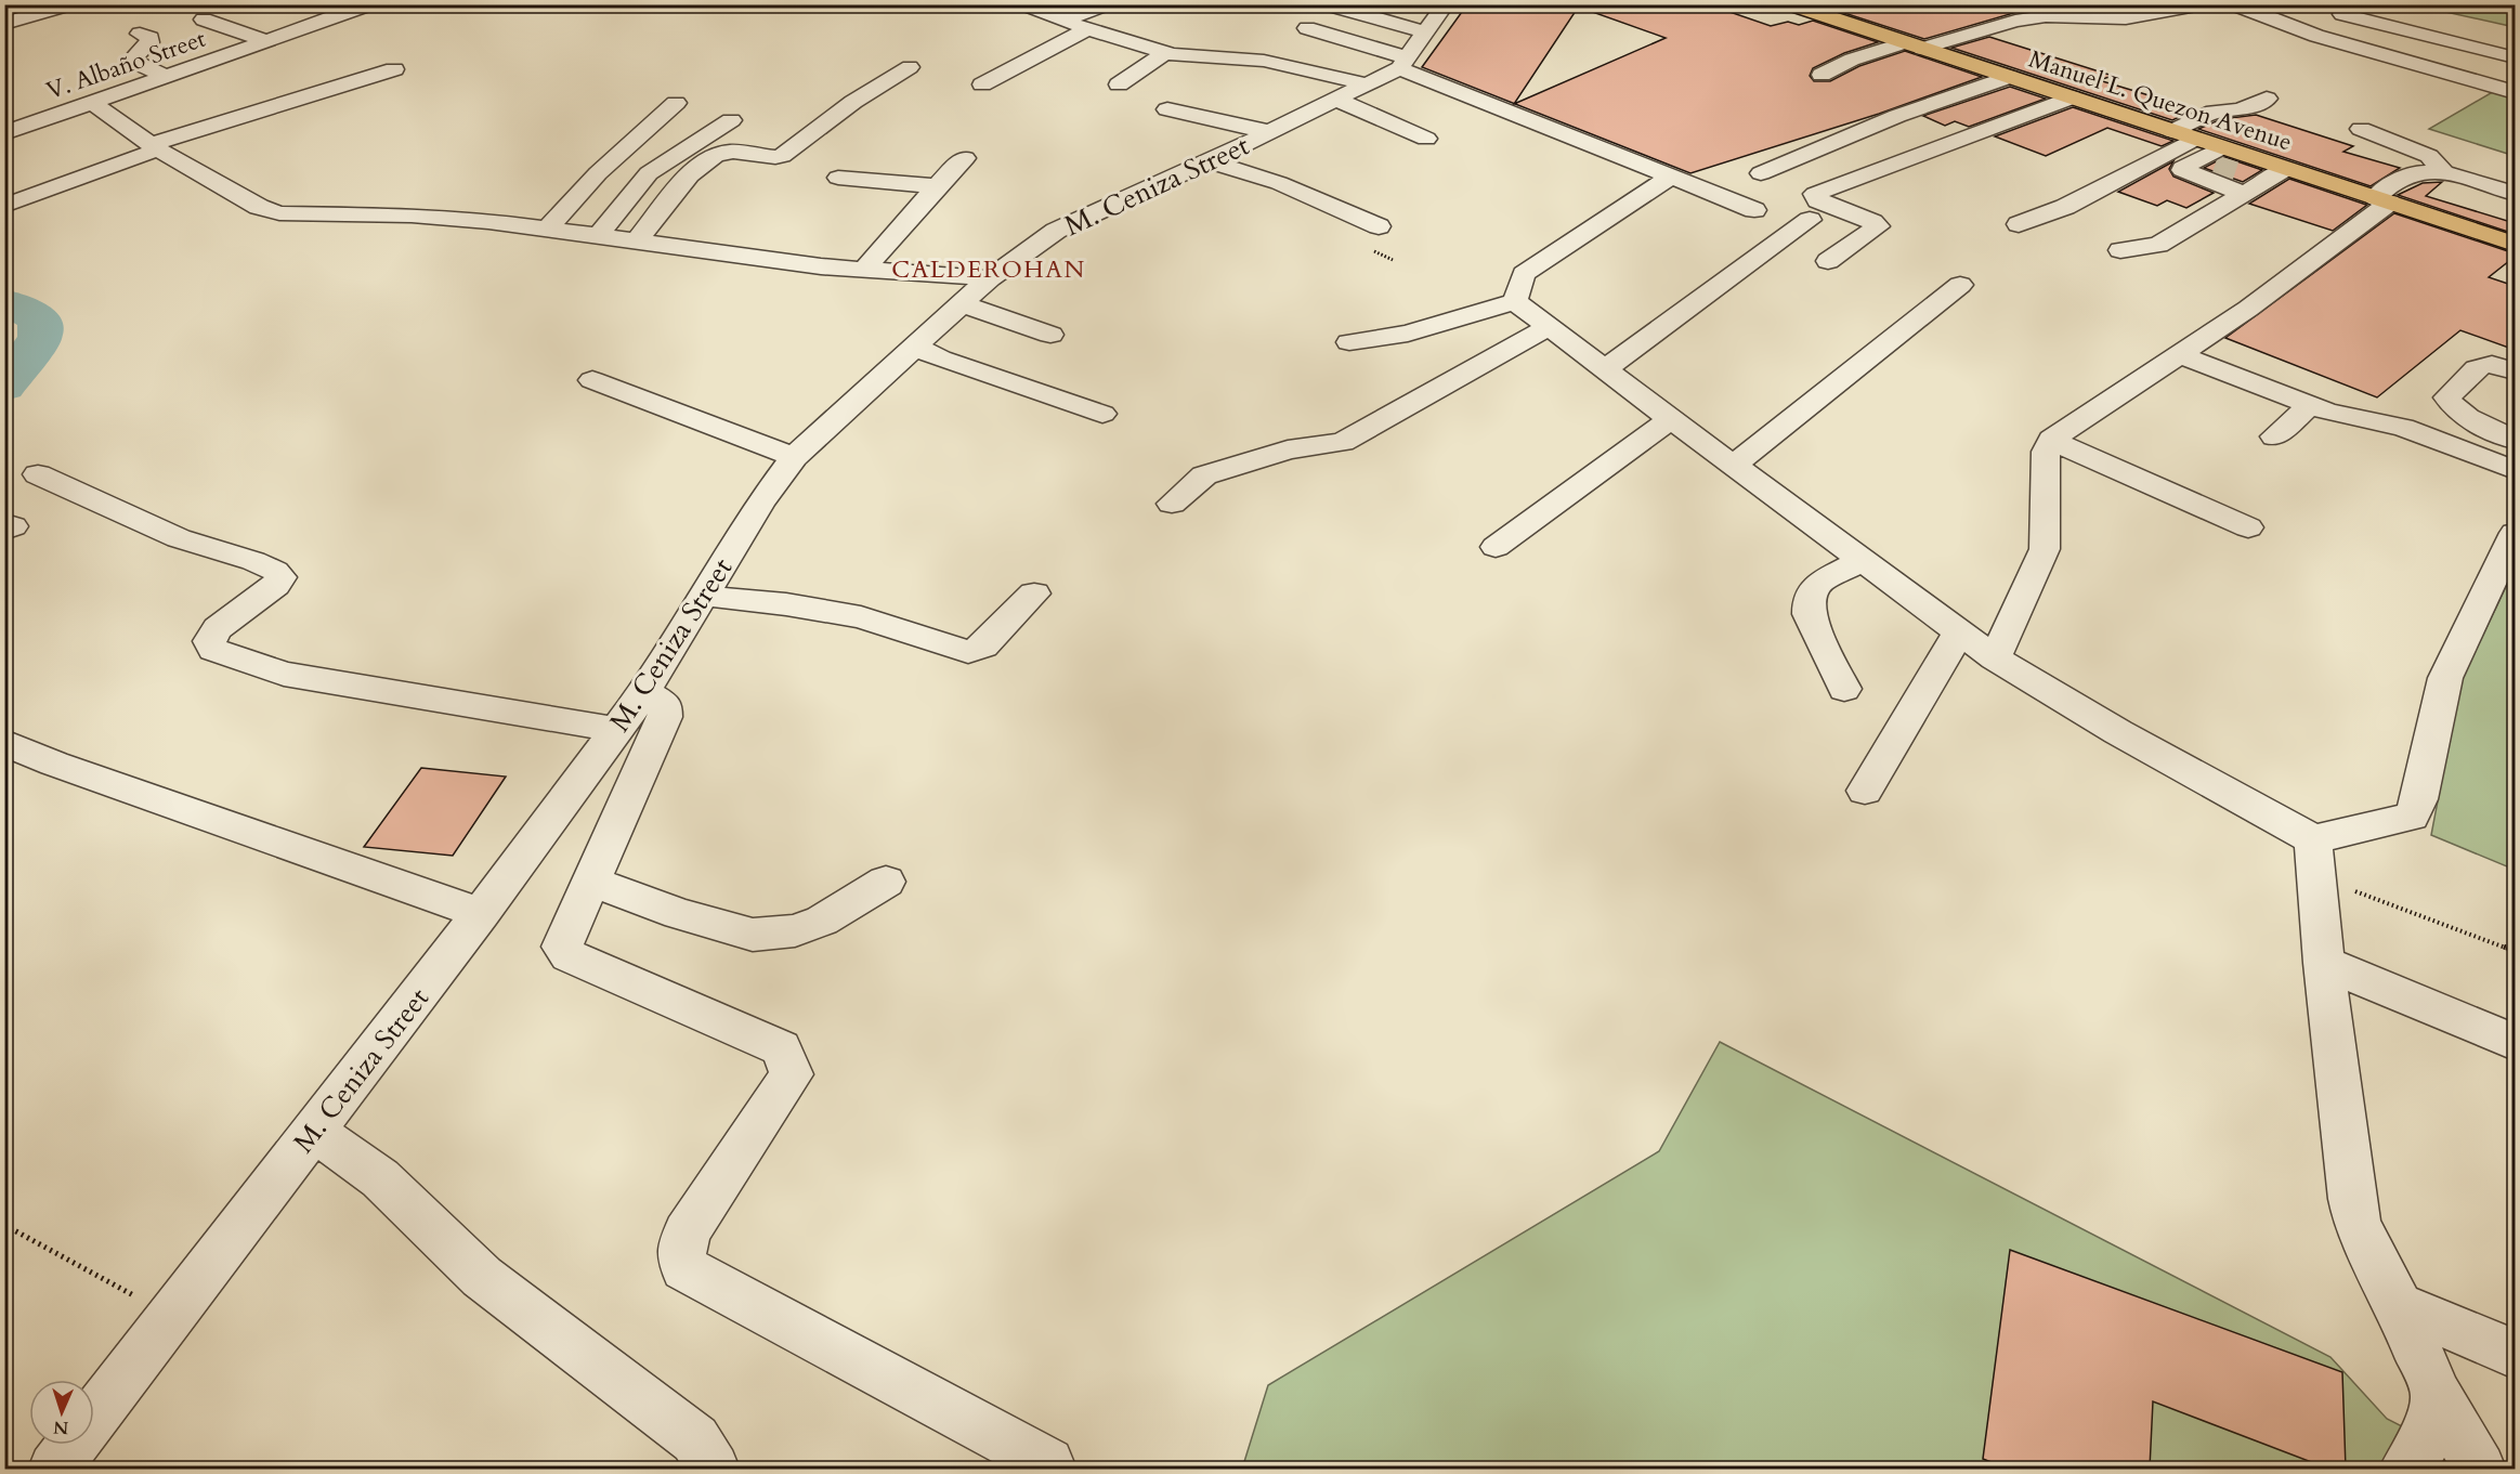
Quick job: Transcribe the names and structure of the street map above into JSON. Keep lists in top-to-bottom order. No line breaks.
{"streets":{"main road":["Manuel L. Quezon Avenue"],"street":["V. Albaño Street","M. Ceniza Street"]},"districts":["CALDEROHAN"],"north":"bottom"}
